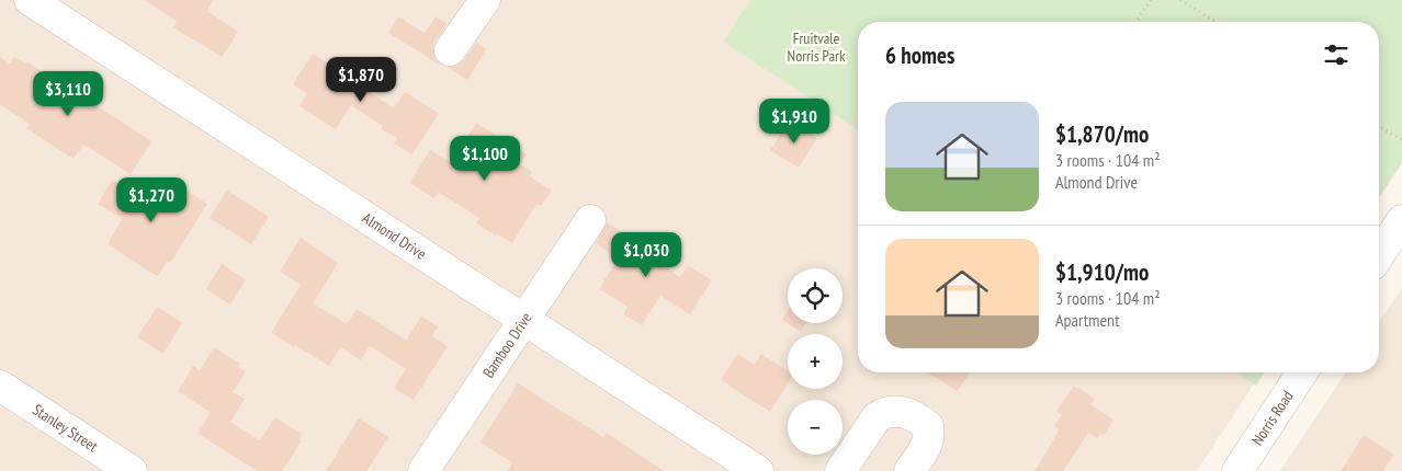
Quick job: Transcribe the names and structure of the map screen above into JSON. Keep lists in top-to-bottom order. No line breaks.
{"streets":{"street":["Almond Drive","Bamboo Drive","Norris Road","Stanley Street"]},"crossings":[["Almond Drive","Bamboo Drive"]],"parks":["Fruitvale Norris Park"],"page":{"heading":"6 homes","price":["$1,870","$3,110","$1,910","$1,100","$1,270","$1,030"],"list":[{"name":"$1,870/mo","note":"3 rooms · 104 m² · Almond Drive"},{"name":"$1,910/mo","note":"3 rooms · 104 m² · Apartment"}],"map_buttons":["+","−"]}}
